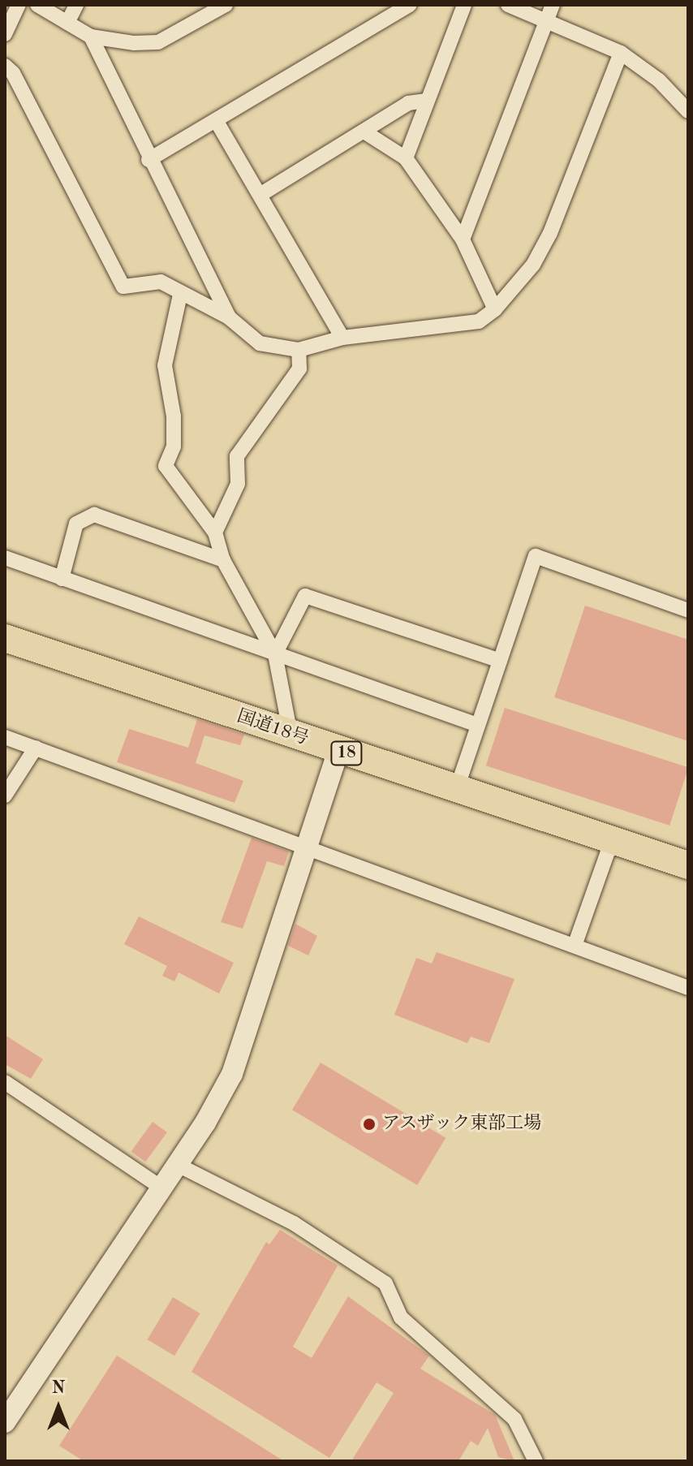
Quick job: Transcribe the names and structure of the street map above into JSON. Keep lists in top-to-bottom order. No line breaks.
{"streets":{"highway":["国道18号","18"]},"places":["アスザック東部工場"],"north":"top"}
